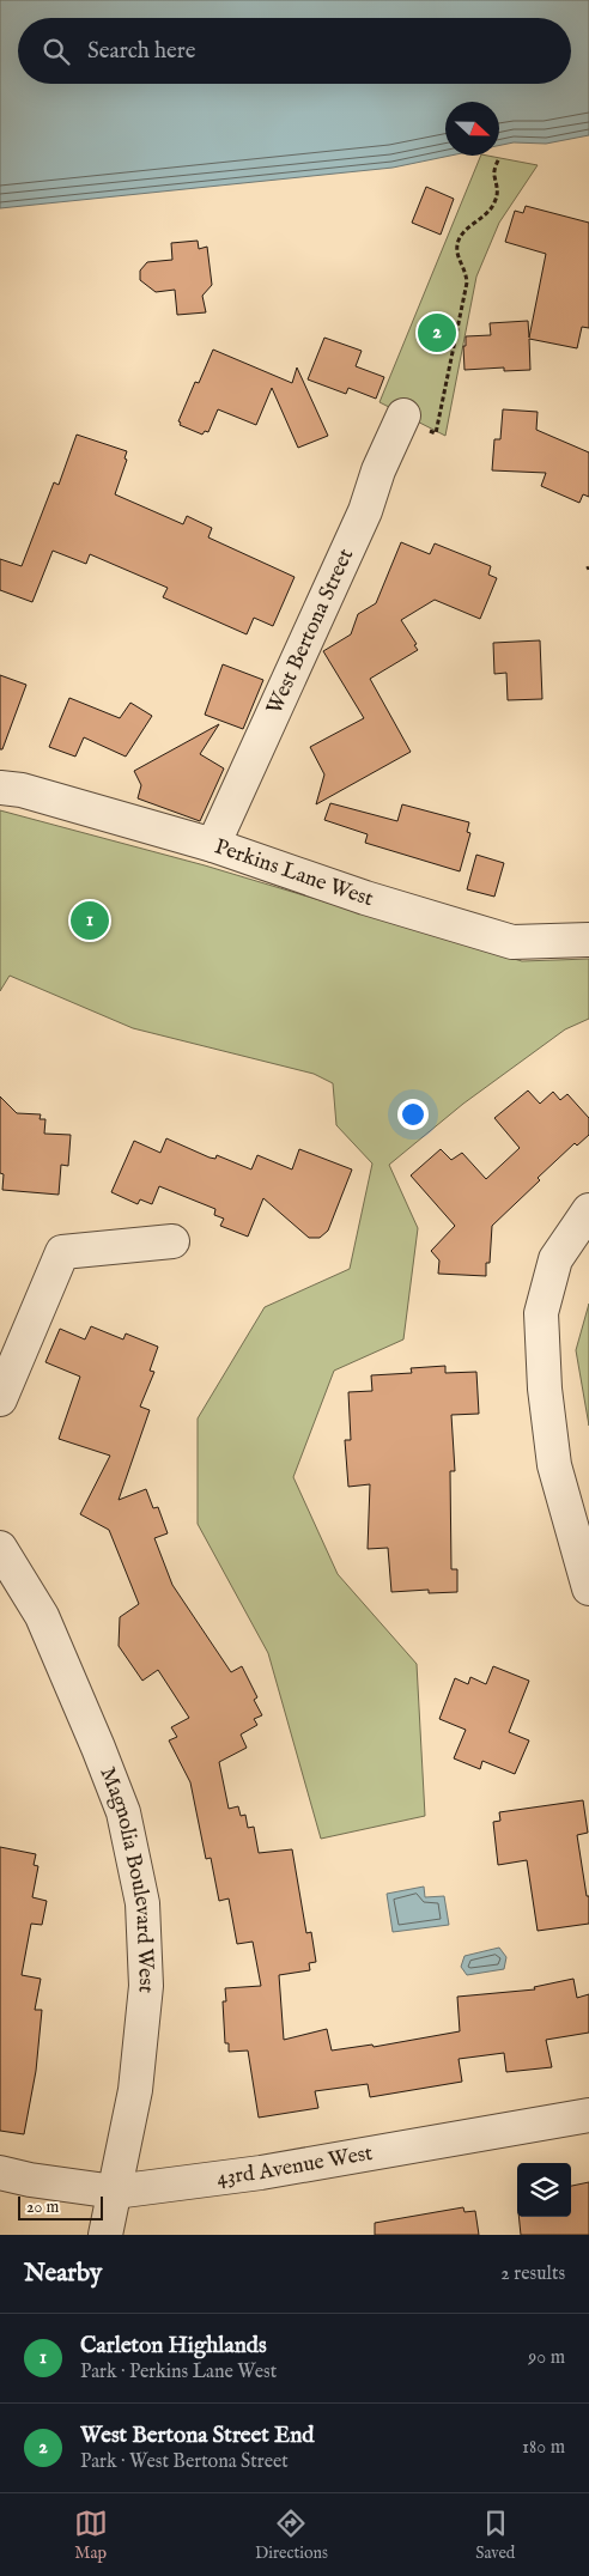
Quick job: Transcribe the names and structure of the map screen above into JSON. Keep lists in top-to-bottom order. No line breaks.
{"streets":{"street":["West Bertona Street","Perkins Lane West","Magnolia Boulevard West","43rd Avenue West"]},"crossings":[["West Bertona Street","Perkins Lane West"],["Magnolia Boulevard West","43rd Avenue West"]],"scale_bar":"20 m","north":"right","page":{"search":"Search here","pins":["2","1"],"scale":"20 m","heading":["Nearby","2 results"],"list":[{"mark":"1","name":"Carleton Highlands","note":"Park · Perkins Lane West","value":"90 m"},{"mark":"2","name":"West Bertona Street End","note":"Park · West Bertona Street","value":"180 m"}],"nav":["Map","Directions","Saved"]}}
